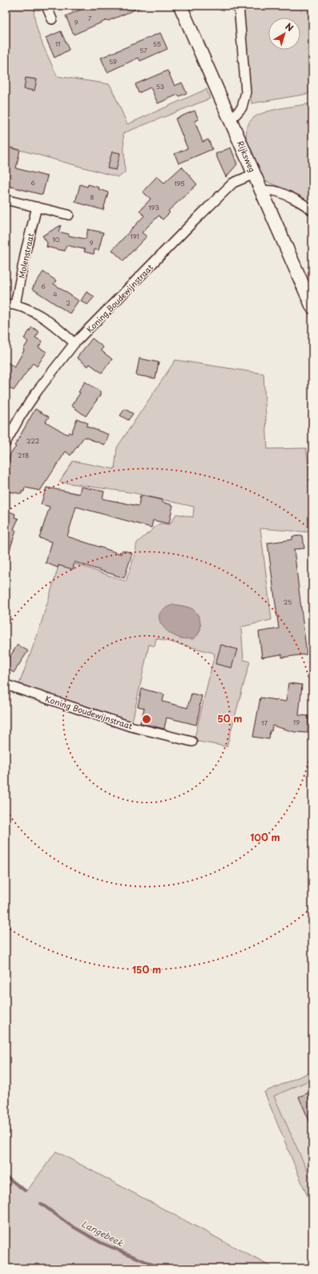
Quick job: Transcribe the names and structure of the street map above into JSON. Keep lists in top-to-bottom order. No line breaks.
{"streets":{"main road":["Rijksweg"],"street":["Molenstraat","Koning Boudewijnstraat"]},"crossings":[["Rijksweg","Koning Boudewijnstraat"]],"water":["Langebeek"],"house_numbers":["7","9","11","55","57","59","53","6","195","8","193","191","10","9","6","4","2","222","218","25","19","17"],"north":"top right","rings":["50 m","100 m","150 m"]}
